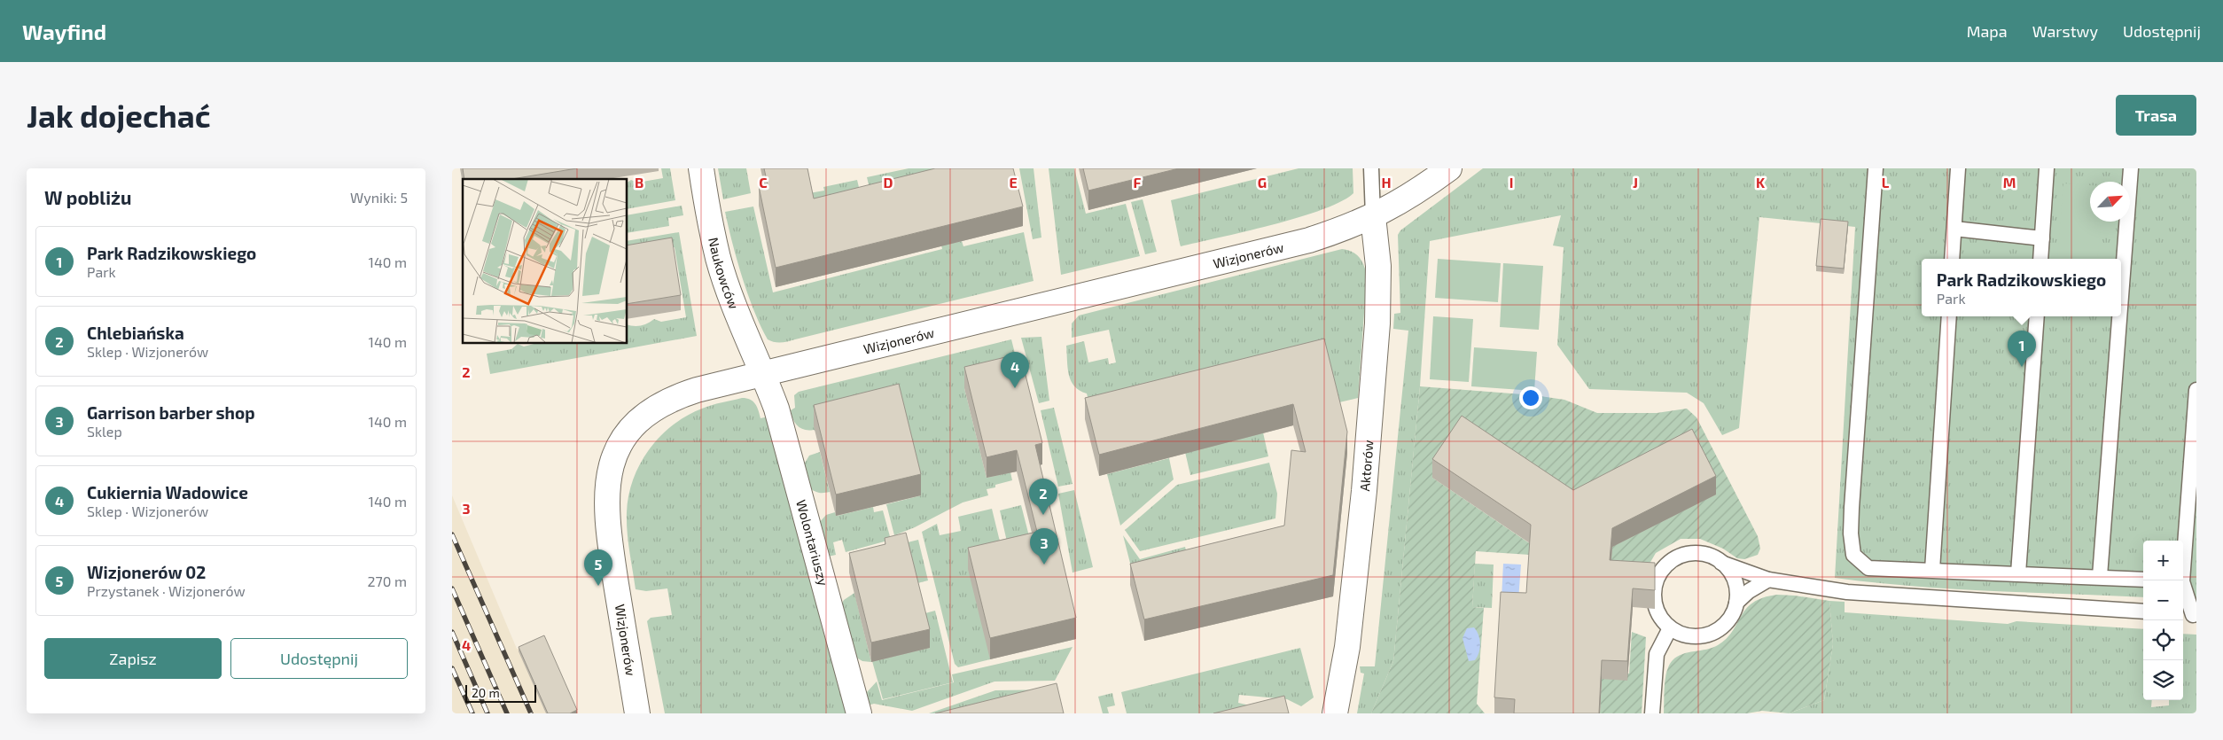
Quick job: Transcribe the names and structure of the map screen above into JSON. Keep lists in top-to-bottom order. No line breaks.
{"streets":{"street":["Wizjonerów","Naukowców","Aktorów","Wolontariuszy"]},"crossings":[["Wizjonerów","Naukowców"],["Wizjonerów","Aktorów"],["Wizjonerów","Wolontariuszy"],["Naukowców","Wolontariuszy"]],"scale_bar":"20 m","north":"top right","page":{"header":"Wayfind","nav":["Mapa","Warstwy","Udostępnij"],"buttons":["Trasa",["Zapisz","Udostępnij"]],"title":"Jak dojechać","heading":["W pobliżu","Wyniki: 5"],"list":[{"mark":"1","name":"Park Radzikowskiego","note":"Park","value":"140 m"},{"mark":"2","name":"Chlebiańska","note":"Sklep · Wizjonerów","value":"140 m"},{"mark":"3","name":"Garrison barber shop","note":"Sklep","value":"140 m"},{"mark":"4","name":"Cukiernia Wadowice","note":"Sklep · Wizjonerów","value":"140 m"},{"mark":"5","name":"Wizjonerów 02","note":"Przystanek · Wizjonerów","value":"270 m"}],"popup":["Park Radzikowskiego","Park"],"pins":["1","4","2","3","5"],"map_buttons":["+","−"],"scale":"20 m"},"grid":{"columns":["B","C","D","E","F","G","H","I","J","K","L","M"],"rows":["2","3","4"]}}
